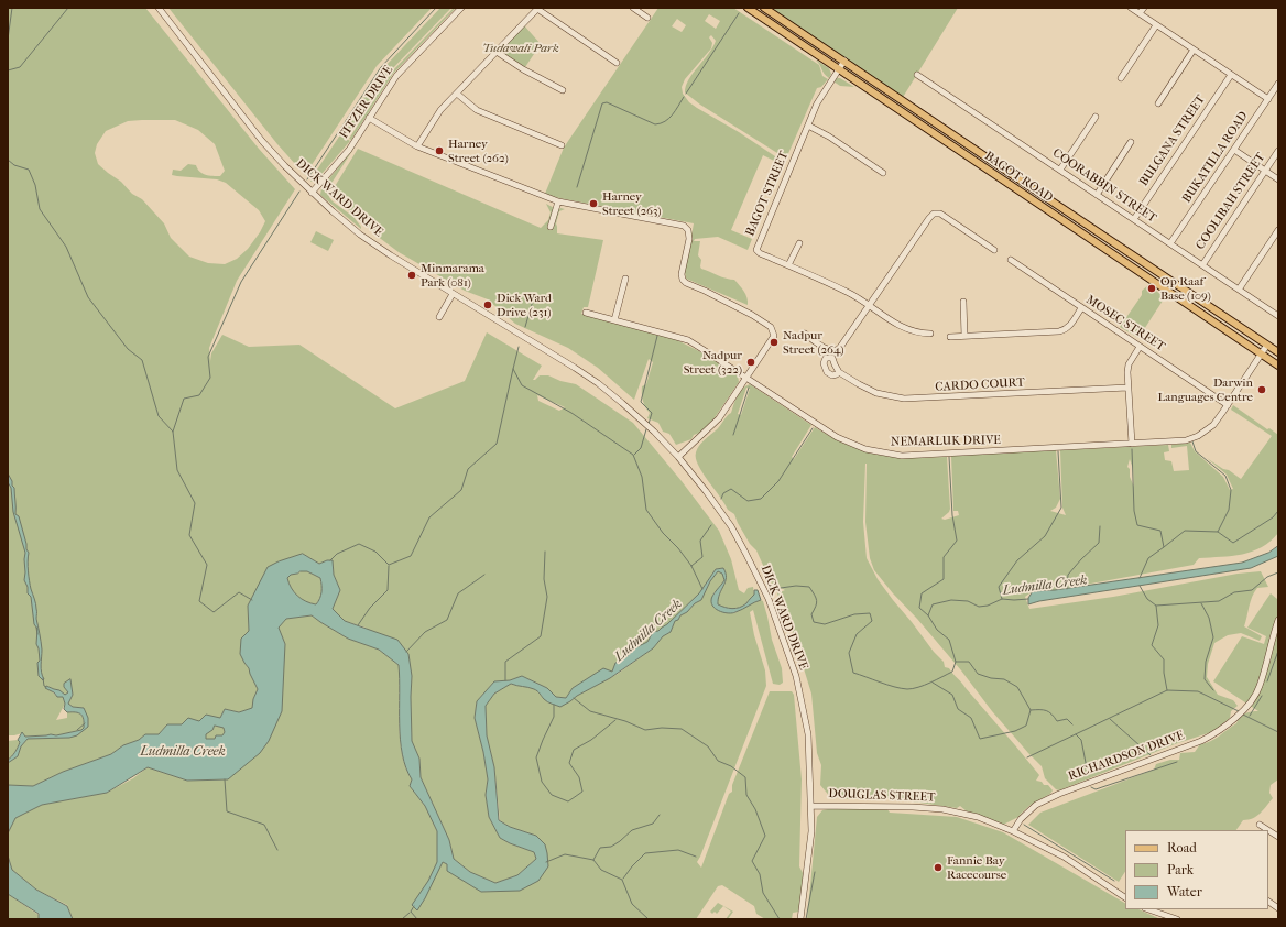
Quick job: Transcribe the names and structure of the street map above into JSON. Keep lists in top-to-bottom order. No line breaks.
{"streets":{"main road":["BAGOT ROAD"],"street":["FITZER DRIVE","BULGANA STREET","BUKATILLA ROAD","COORABBIN STREET","BAGOT STREET","DICK WARD DRIVE","COOLIBAH STREET","MOSEC STREET","CARDO COURT","NEMARLUK DRIVE","RICHARDSON DRIVE","DOUGLAS STREET"]},"crossings":[["FITZER DRIVE","DICK WARD DRIVE"],["BULGANA STREET","COORABBIN STREET"],["BUKATILLA ROAD","COORABBIN STREET"],["BAGOT ROAD","BAGOT STREET"],["BAGOT ROAD","NEMARLUK DRIVE"],["COORABBIN STREET","COOLIBAH STREET"],["DICK WARD DRIVE","DOUGLAS STREET"],["MOSEC STREET","NEMARLUK DRIVE"],["RICHARDSON DRIVE","DOUGLAS STREET"]],"water":["Ludmilla Creek"],"parks":["Tudawali Park"],"places":["Harney Street (262)","Harney Street (263)","Minmarama Park (081)","Op Raaf Base (109)","Dick Ward Drive (231)","Nadpur Street (264)","Nadpur Street (322)","Darwin Languages Centre","Fannie Bay Racecourse"],"legend":["Road","Park","Water"]}
